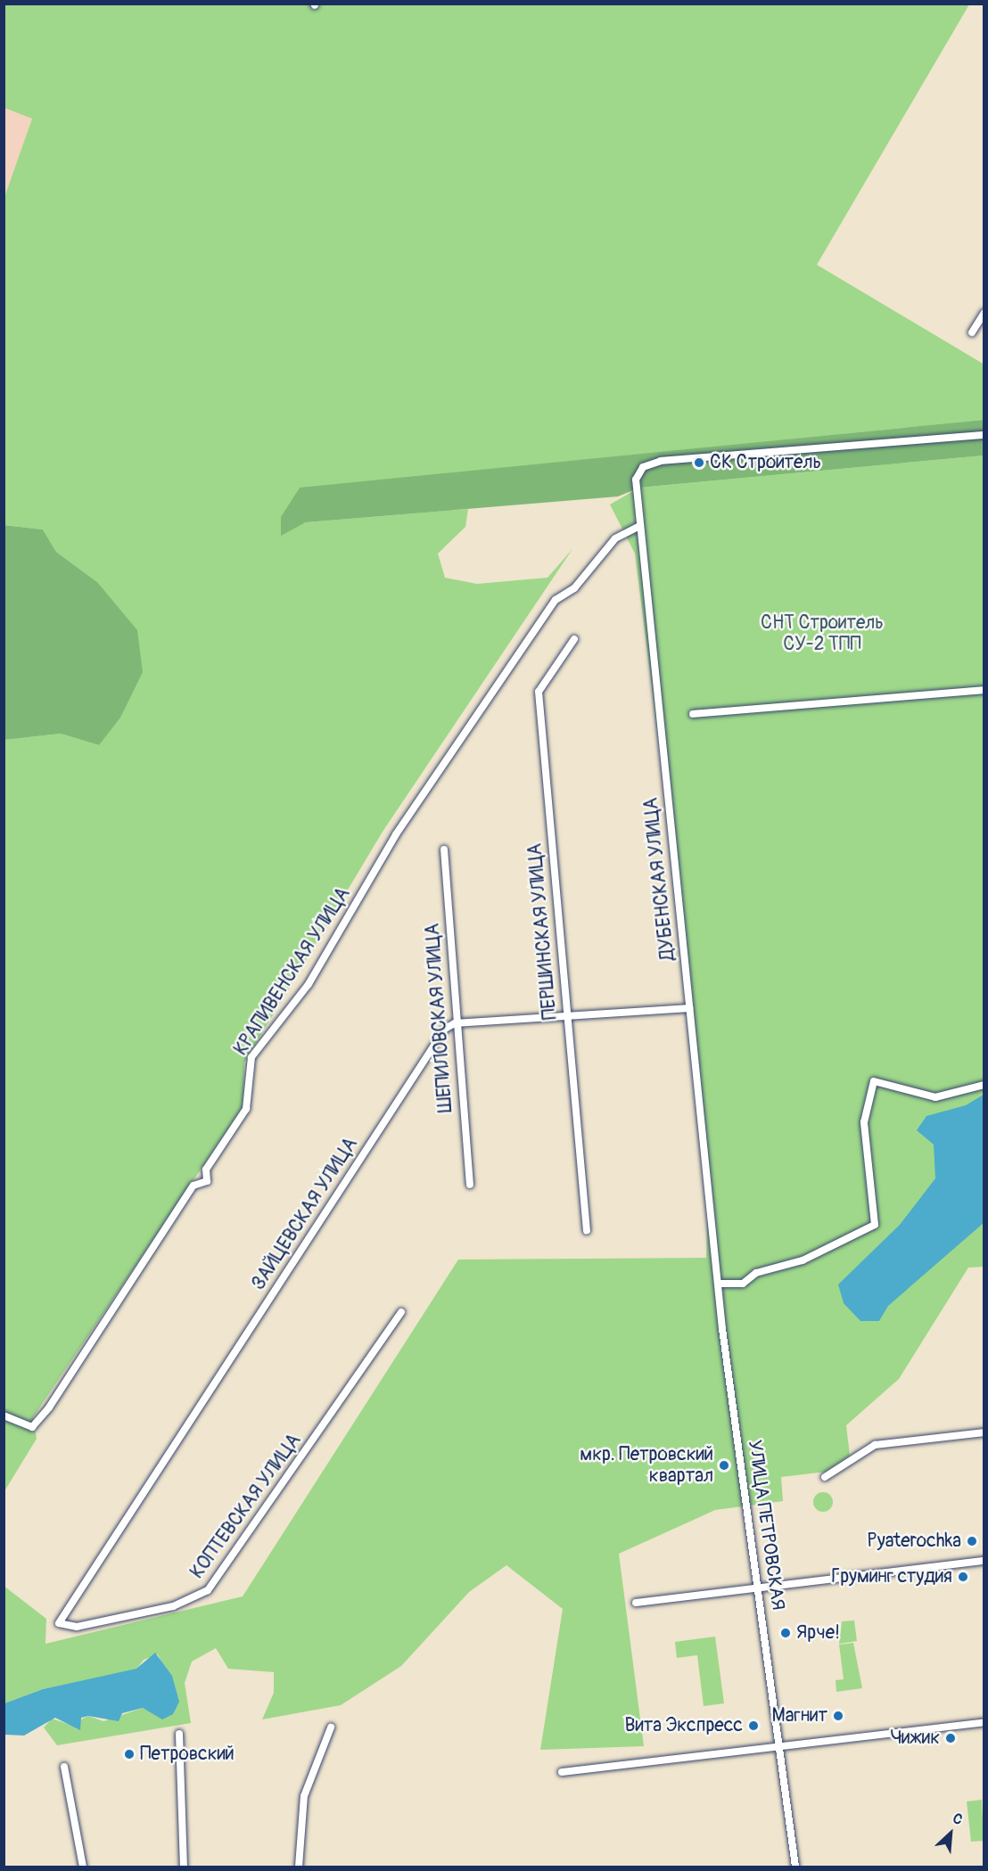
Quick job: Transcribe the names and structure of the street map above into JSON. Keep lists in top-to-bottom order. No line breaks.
{"streets":{"street":["ДУБЕНСКАЯ УЛИЦА","ПЕРШИНСКАЯ УЛИЦА","КРАПИВЕНСКАЯ УЛИЦА","ШЕПИЛОВСКАЯ УЛИЦА","ЗАЙЦЕВСКАЯ УЛИЦА","КОПТЕВСКАЯ УЛИЦА","УЛИЦА ПЕТРОВСКАЯ"]},"crossings":[["ДУБЕНСКАЯ УЛИЦА","КРАПИВЕНСКАЯ УЛИЦА"],["ДУБЕНСКАЯ УЛИЦА","УЛИЦА ПЕТРОВСКАЯ"],["ШЕПИЛОВСКАЯ УЛИЦА","ЗАЙЦЕВСКАЯ УЛИЦА"],["ЗАЙЦЕВСКАЯ УЛИЦА","КОПТЕВСКАЯ УЛИЦА"]],"parks":["СНТ Строитель СУ-2 ТПП"],"places":["СК Строитель","мкр. Петровский квартал","Pyaterochka","Груминг студия","Ярче!","Магнит","Вита Экспресс","Чижик","Петровский"],"north":"top right"}
